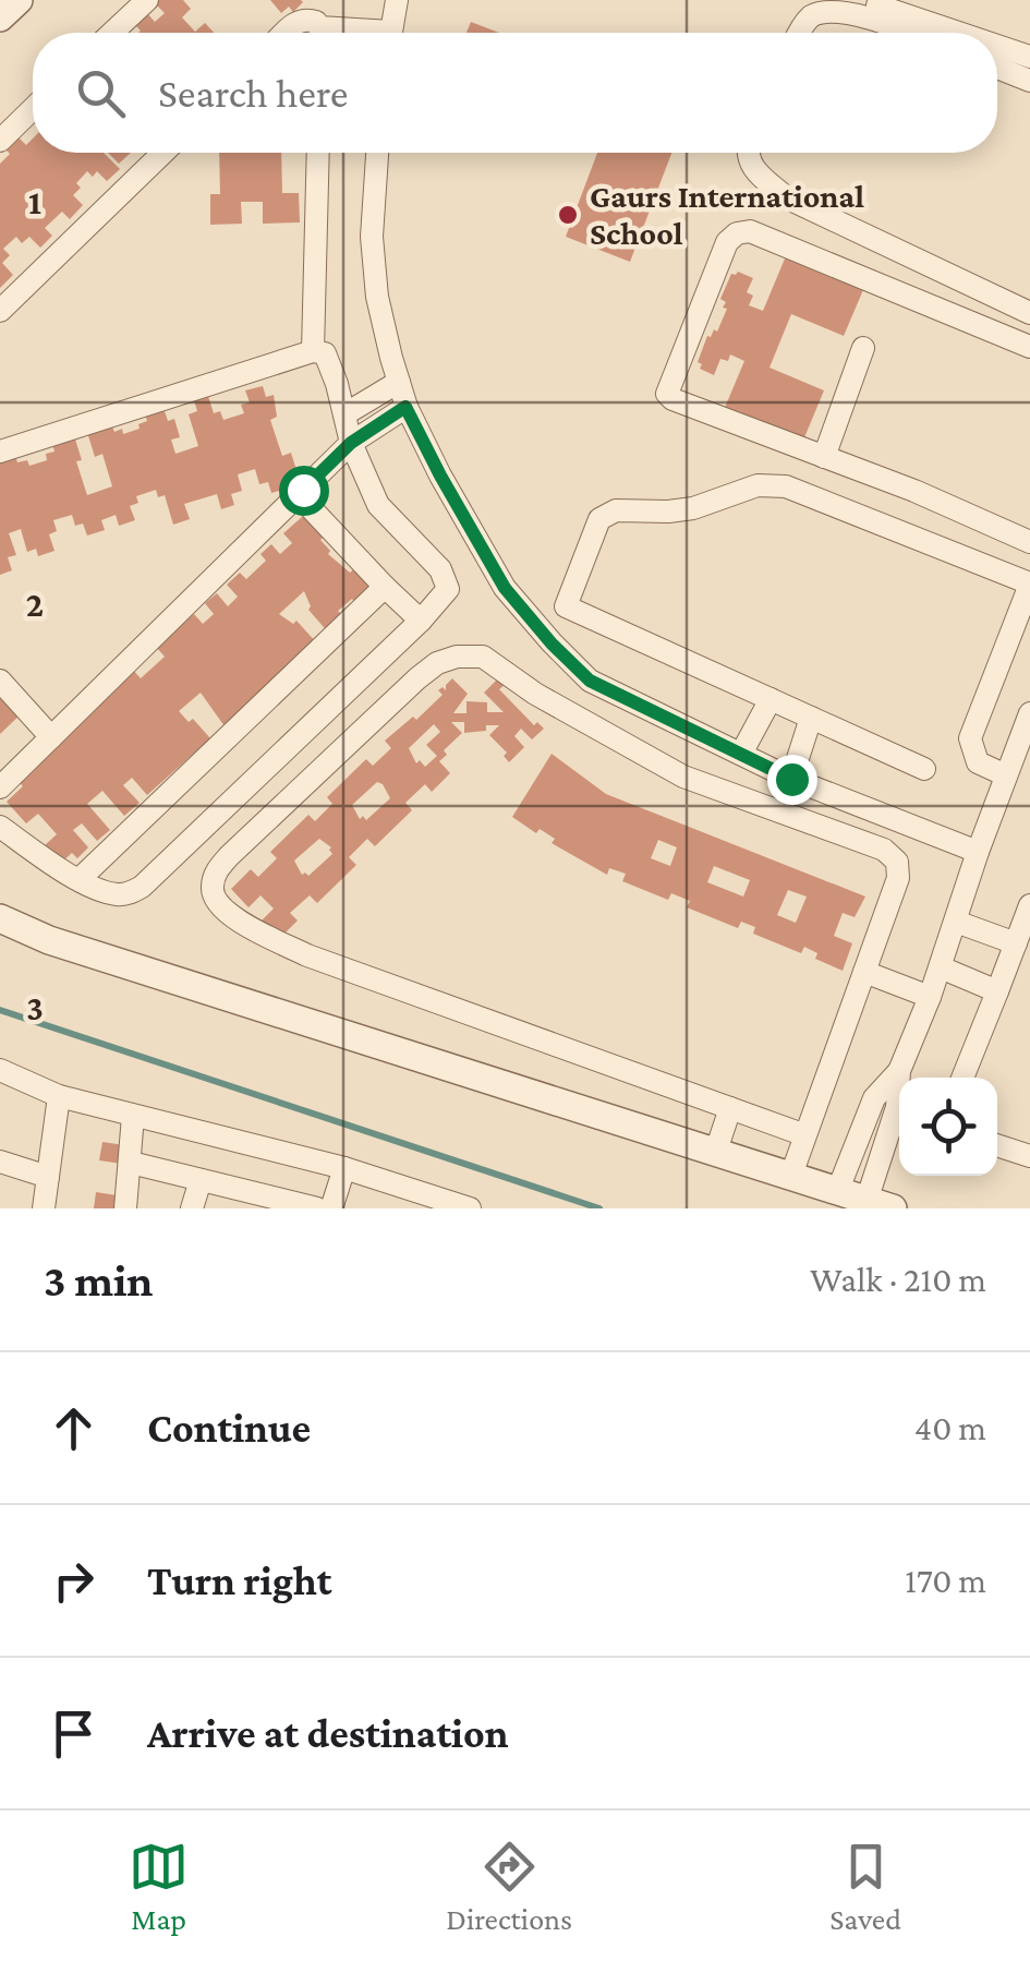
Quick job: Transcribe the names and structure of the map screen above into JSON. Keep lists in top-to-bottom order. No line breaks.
{"places":["Gaurs International School"],"page":{"search":"Search here","heading":["3 min","Walk · 210 m"],"list":[["Continue","40 m"],["Turn right","170 m"],"Arrive at destination"],"nav":["Map","Directions","Saved"]},"grid":{"rows":["1","2","3"]}}
